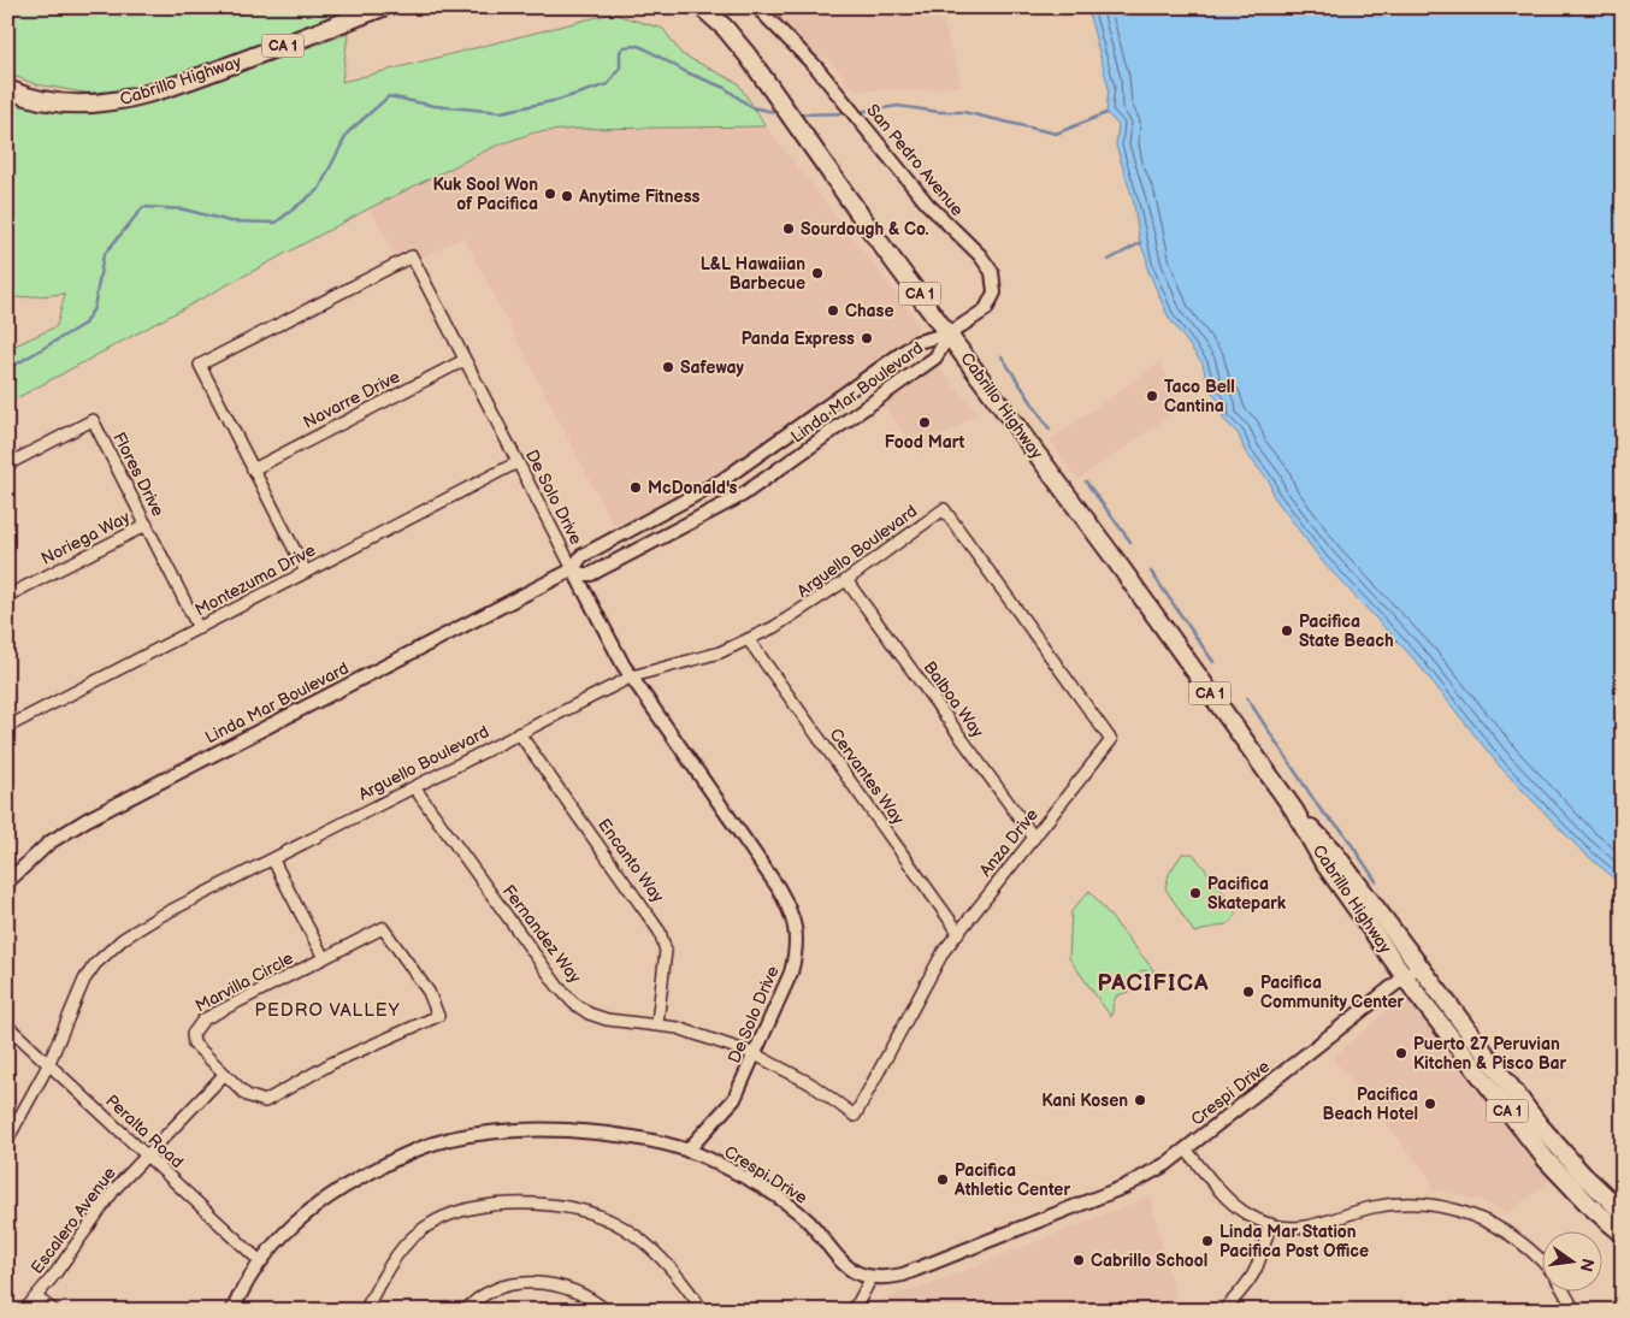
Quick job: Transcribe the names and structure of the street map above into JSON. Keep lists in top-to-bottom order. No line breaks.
{"streets":{"highway":["CA 1","Cabrillo Highway"],"street":["San Pedro Avenue","Linda Mar Boulevard","Navarre Drive","Flores Drive","De Solo Drive","Noriega Way","Arguello Boulevard","Montezuma Drive","Balboa Way","Cervantes Way","Anza Drive","Encanto Way","Fernandez Way","Marvilla Circle","Crespi Drive","Peralta Road","Escalero Avenue"]},"crossings":[["Cabrillo Highway","San Pedro Avenue"],["Cabrillo Highway","Linda Mar Boulevard"],["Cabrillo Highway","Crespi Drive"],["San Pedro Avenue","Linda Mar Boulevard"],["Linda Mar Boulevard","De Solo Drive"],["Navarre Drive","De Solo Drive"],["Flores Drive","Noriega Way"],["Flores Drive","Montezuma Drive"],["De Solo Drive","Arguello Boulevard"],["De Solo Drive","Montezuma Drive"],["De Solo Drive","Anza Drive"],["De Solo Drive","Fernandez Way"],["De Solo Drive","Crespi Drive"],["Arguello Boulevard","Balboa Way"],["Arguello Boulevard","Cervantes Way"],["Arguello Boulevard","Anza Drive"],["Arguello Boulevard","Encanto Way"],["Arguello Boulevard","Fernandez Way"],["Arguello Boulevard","Peralta Road"],["Balboa Way","Anza Drive"],["Cervantes Way","Anza Drive"],["Anza Drive","Fernandez Way"],["Encanto Way","Fernandez Way"],["Marvilla Circle","Escalero Avenue"],["Crespi Drive","Peralta Road"],["Peralta Road","Escalero Avenue"]],"districts":["PACIFICA","PEDRO VALLEY"],"places":["Kuk Sool Won of Pacifica","Anytime Fitness","Sourdough & Co.","L&L Hawaiian Barbecue","Chase","Panda Express","Safeway","Taco Bell Cantina","Food Mart","McDonald's","Pacifica State Beach","Pacifica Skatepark","Pacifica Community Center","Puerto 27 Peruvian Kitchen & Pisco Bar","Kani Kosen","Pacifica Beach Hotel","Pacifica Athletic Center","Linda Mar Station Pacifica Post Office","Cabrillo School"],"north":"right"}
